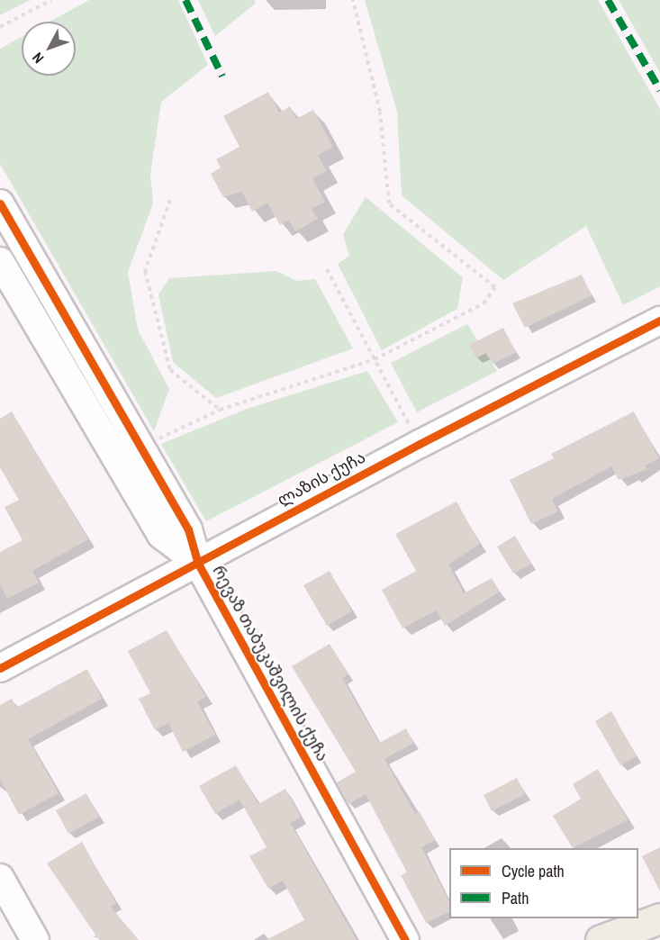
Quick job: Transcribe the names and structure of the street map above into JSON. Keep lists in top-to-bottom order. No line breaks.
{"streets":{"street":["ლაზის ქუჩა","რევაზ თაბუკაშვილის ქუჩა"]},"crossings":[["ლაზის ქუჩა","რევაზ თაბუკაშვილის ქუჩა"]],"legend":["Cycle path","Path"],"north":"bottom left"}
